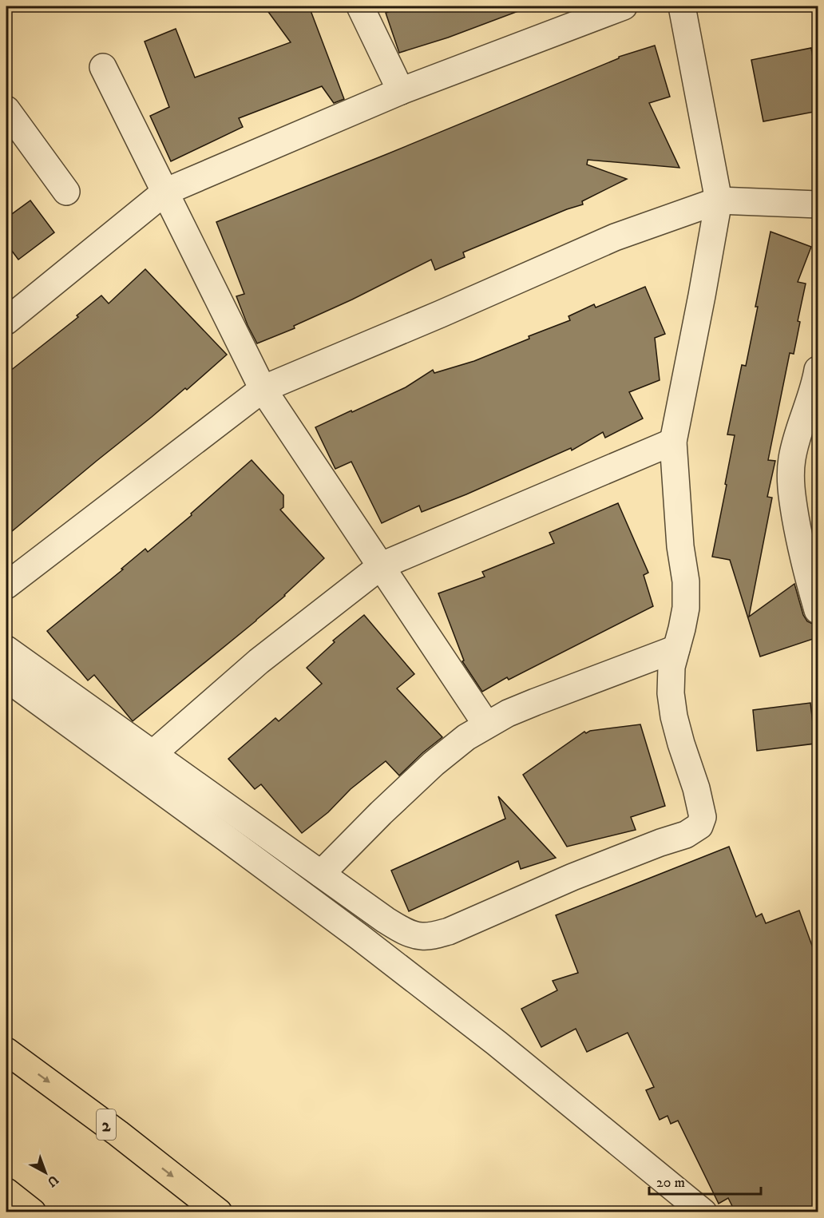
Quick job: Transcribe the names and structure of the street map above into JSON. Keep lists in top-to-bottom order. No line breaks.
{"streets":{"highway":["2"]},"scale_bar":"20 m","north":"bottom right"}
